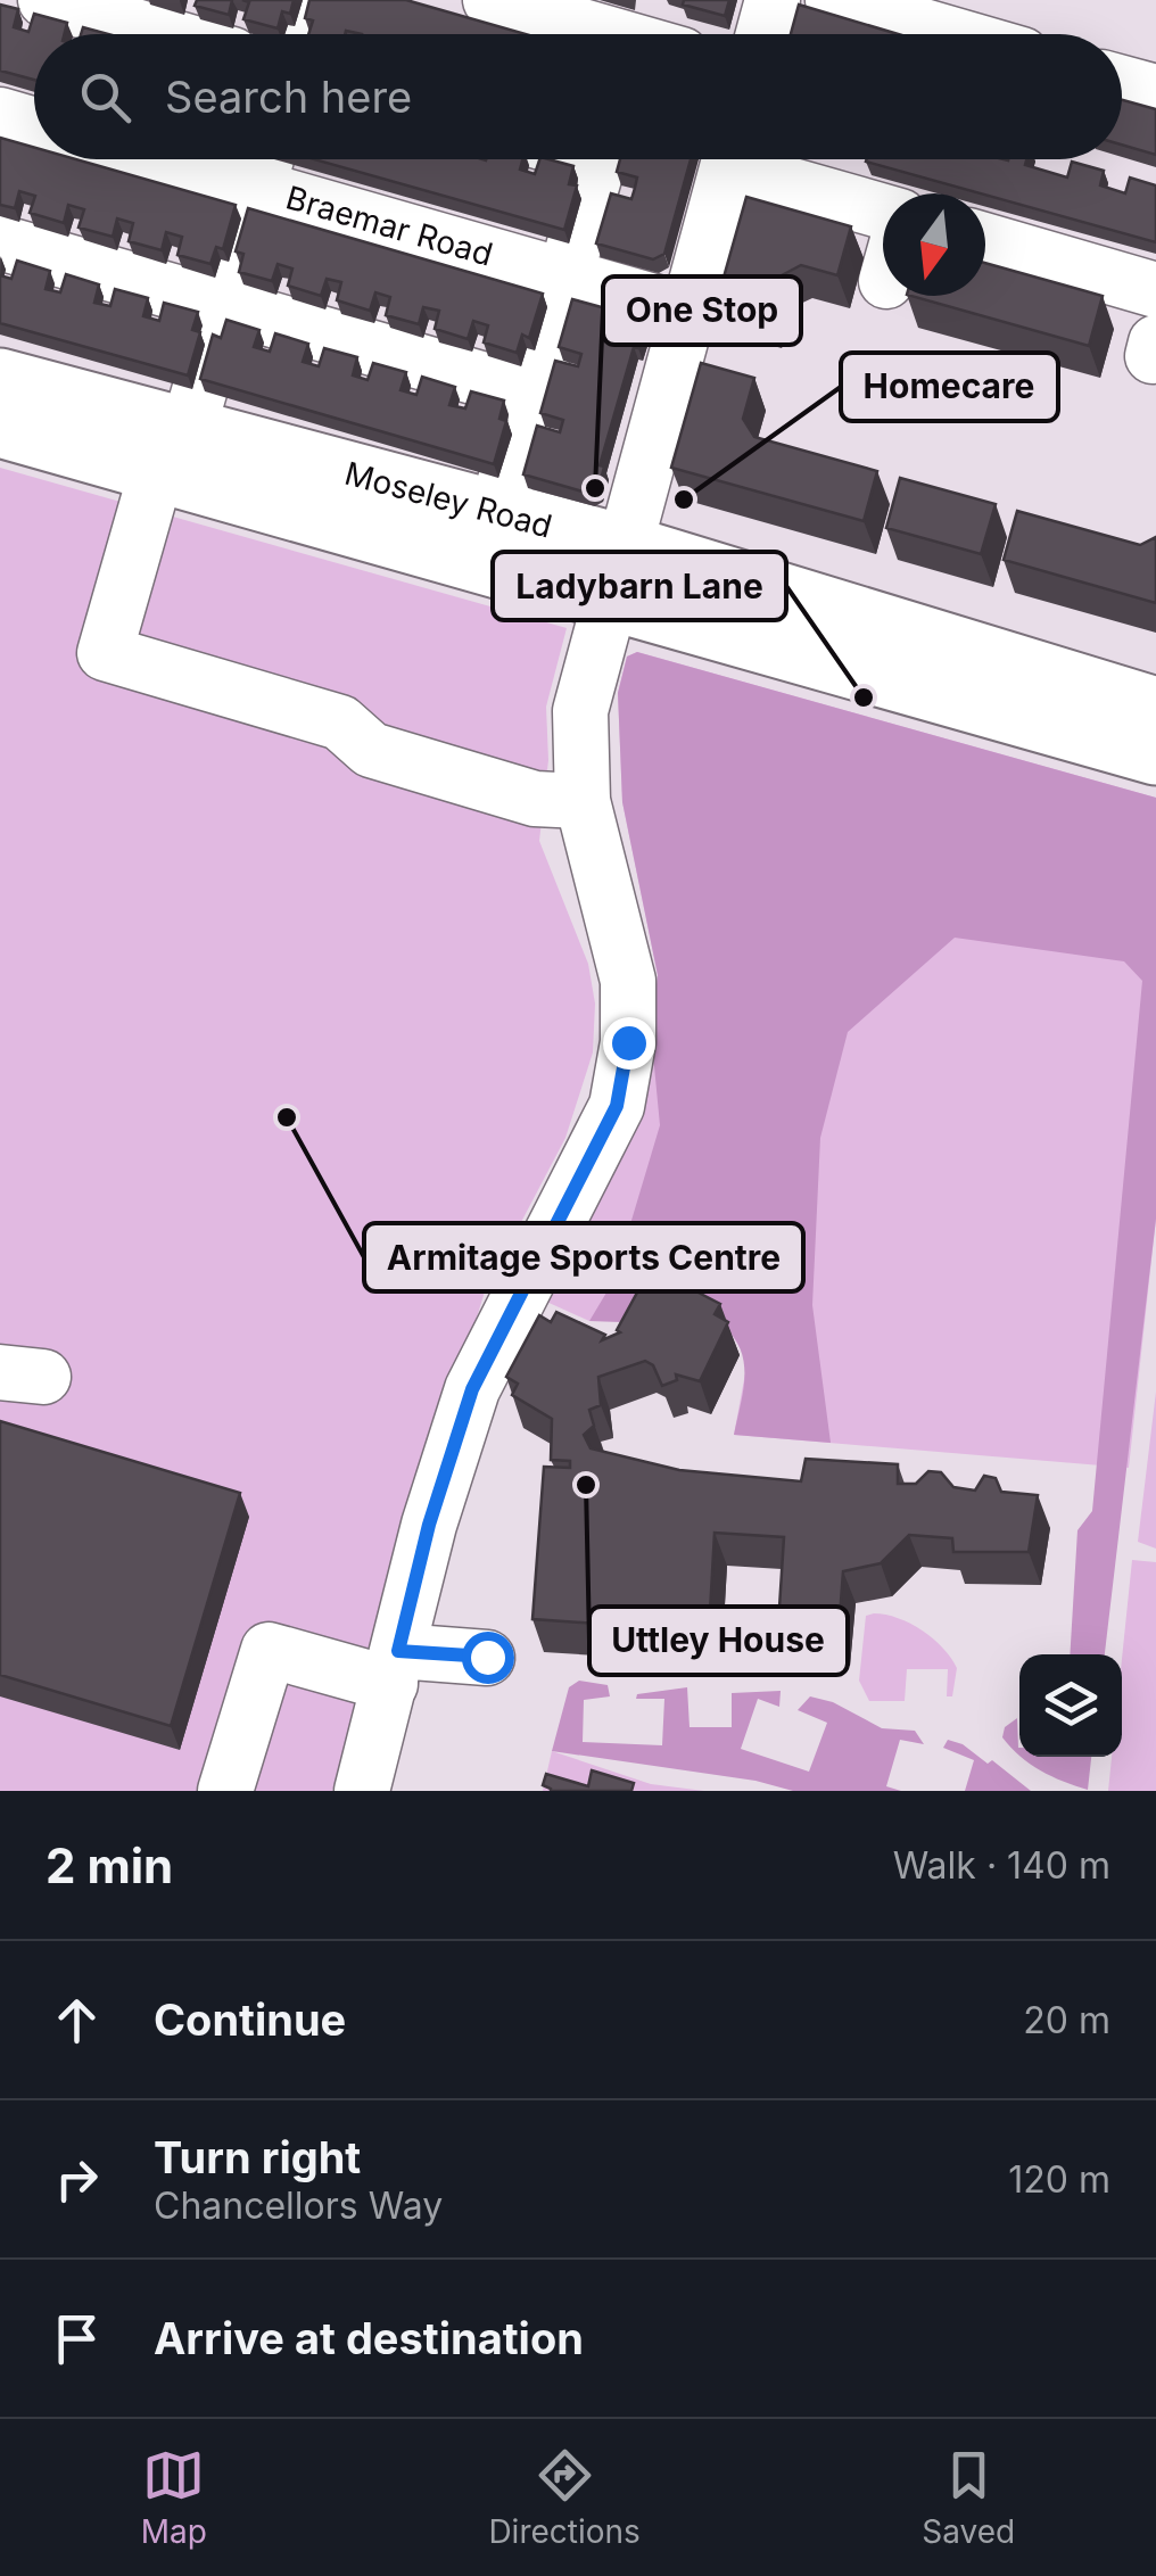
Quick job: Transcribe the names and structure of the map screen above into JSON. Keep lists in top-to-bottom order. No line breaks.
{"streets":{"main road":["Moseley Road"],"street":["Braemar Road"]},"places":["One Stop","Homecare","Ladybarn Lane","Armitage Sports Centre","Uttley House"],"north":"bottom","page":{"search":"Search here","heading":["2 min","Walk · 140 m"],"list":[["Continue","20 m"],["Turn right","Chancellors Way","120 m"],"Arrive at destination"],"nav":["Map","Directions","Saved"]}}
